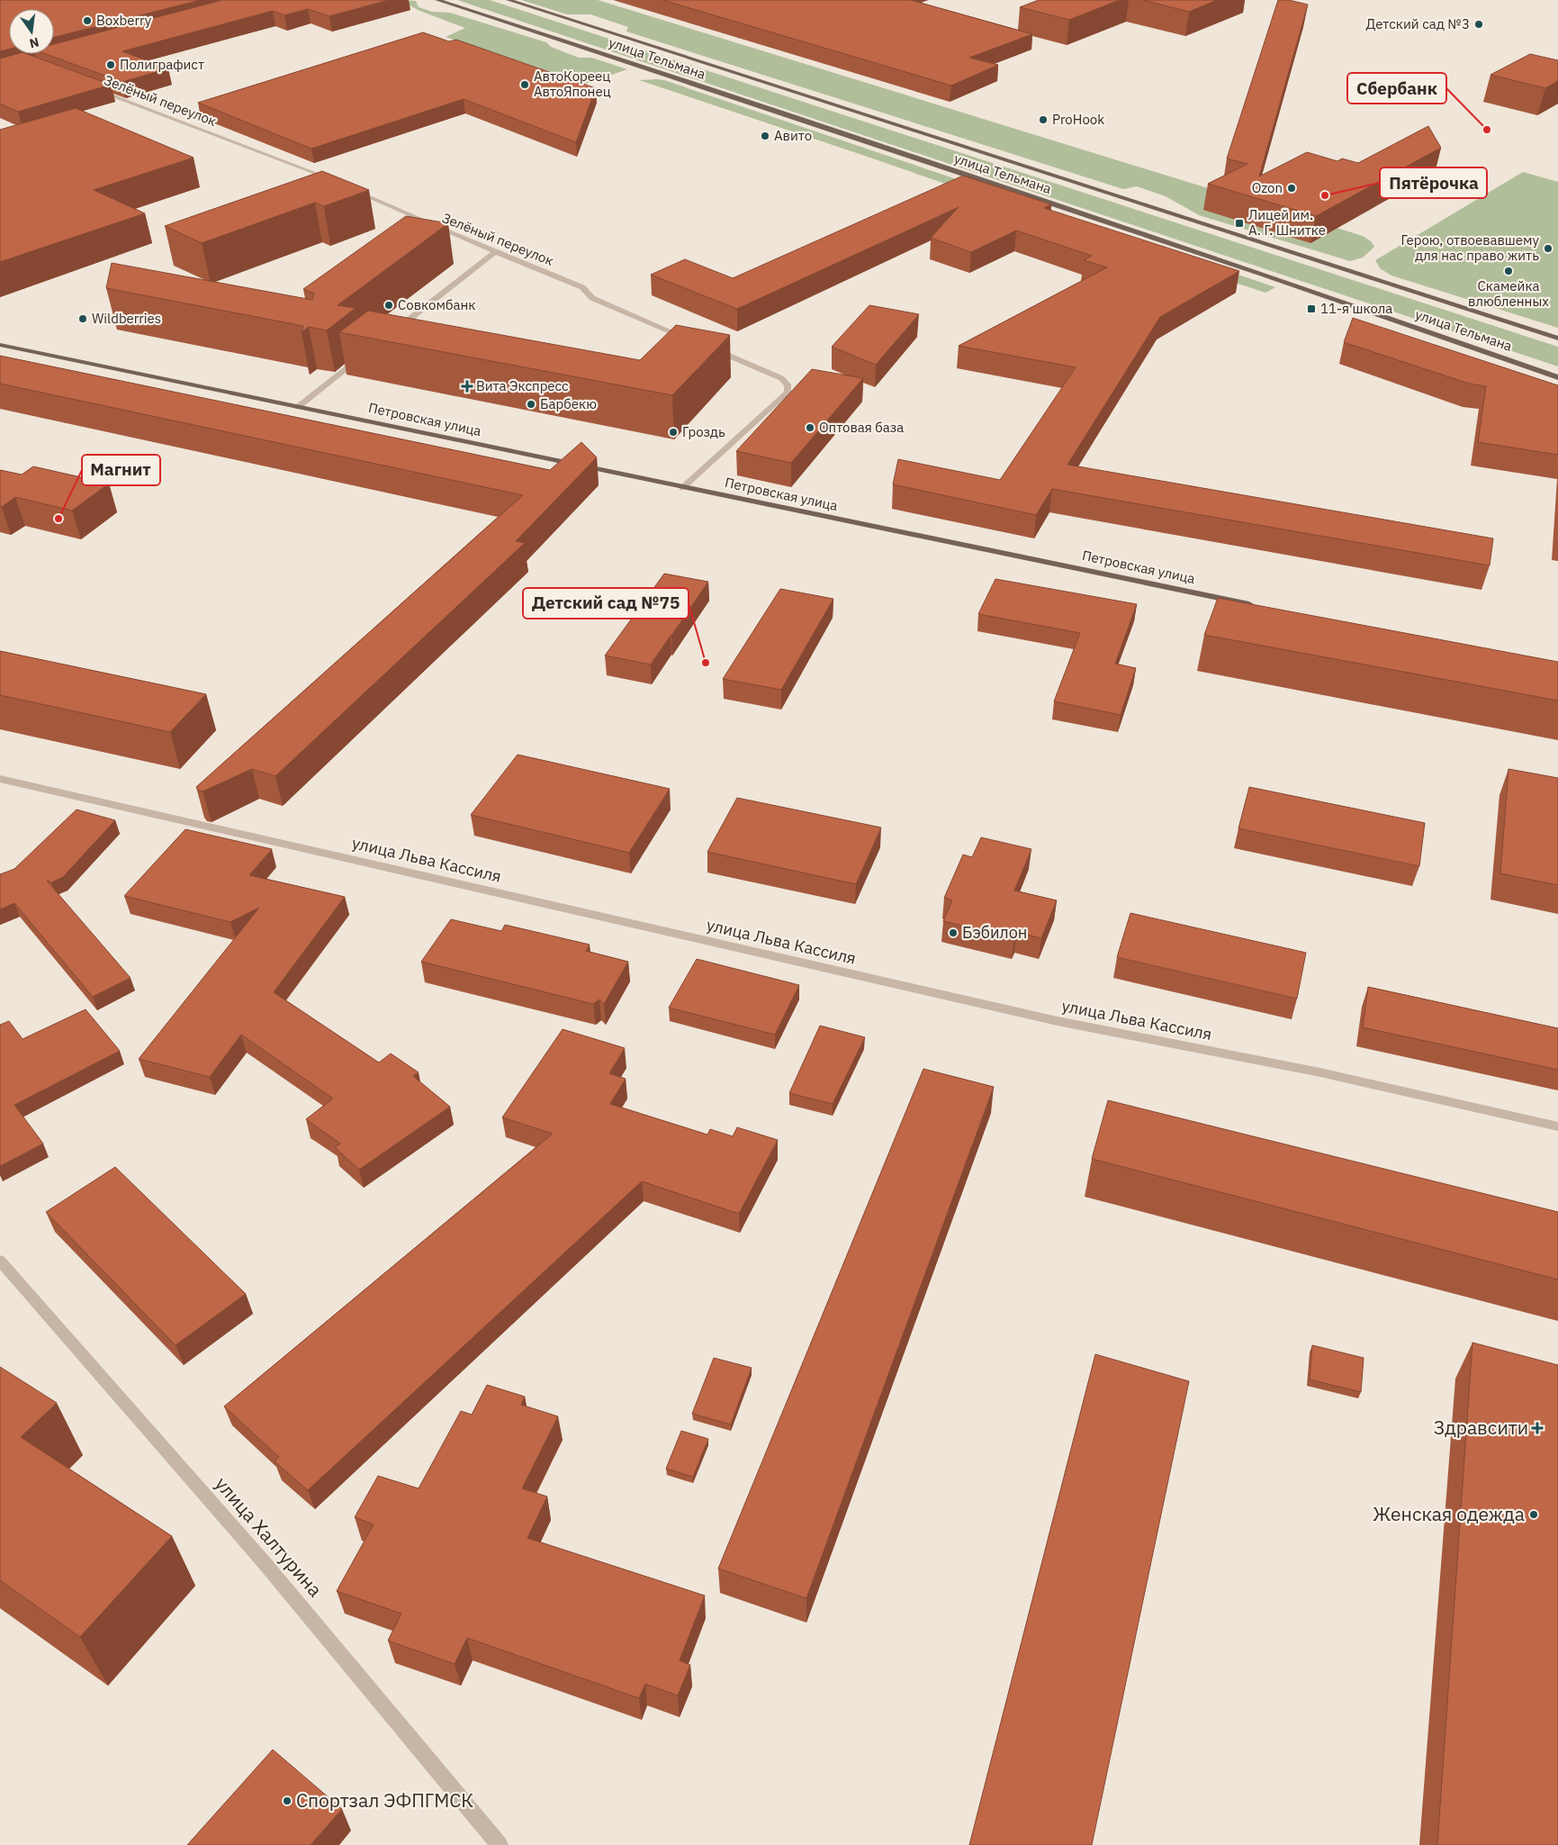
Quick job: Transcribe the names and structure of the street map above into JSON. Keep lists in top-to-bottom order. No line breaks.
{"streets":{"main road":["улица Тельмана","Петровская улица"],"street":["Зелёный переулок","улица Льва Кассиля","улица Халтурина"]},"places":{"other":["Boxberry","Детский сад №3","Полиграфист","АвтоКореец АвтоЯпонец","ProHook","Сбербанк","Авито","Ozon","Пятёрочка","Герою, отвоевавшему для нас право жить","Скамейка влюбленных","Совкомбанк","Wildberries","Барбекю","Оптовая база","Гроздь","Магнит","Детский сад №75","Бэбилон","Женская одежда","Спортзал ЭФПГМСК"],"transit":["Лицей им. А. Г. Шнитке","11-я школа"],"health":["Вита Экспресс","Здравсити"]},"north":"bottom"}
